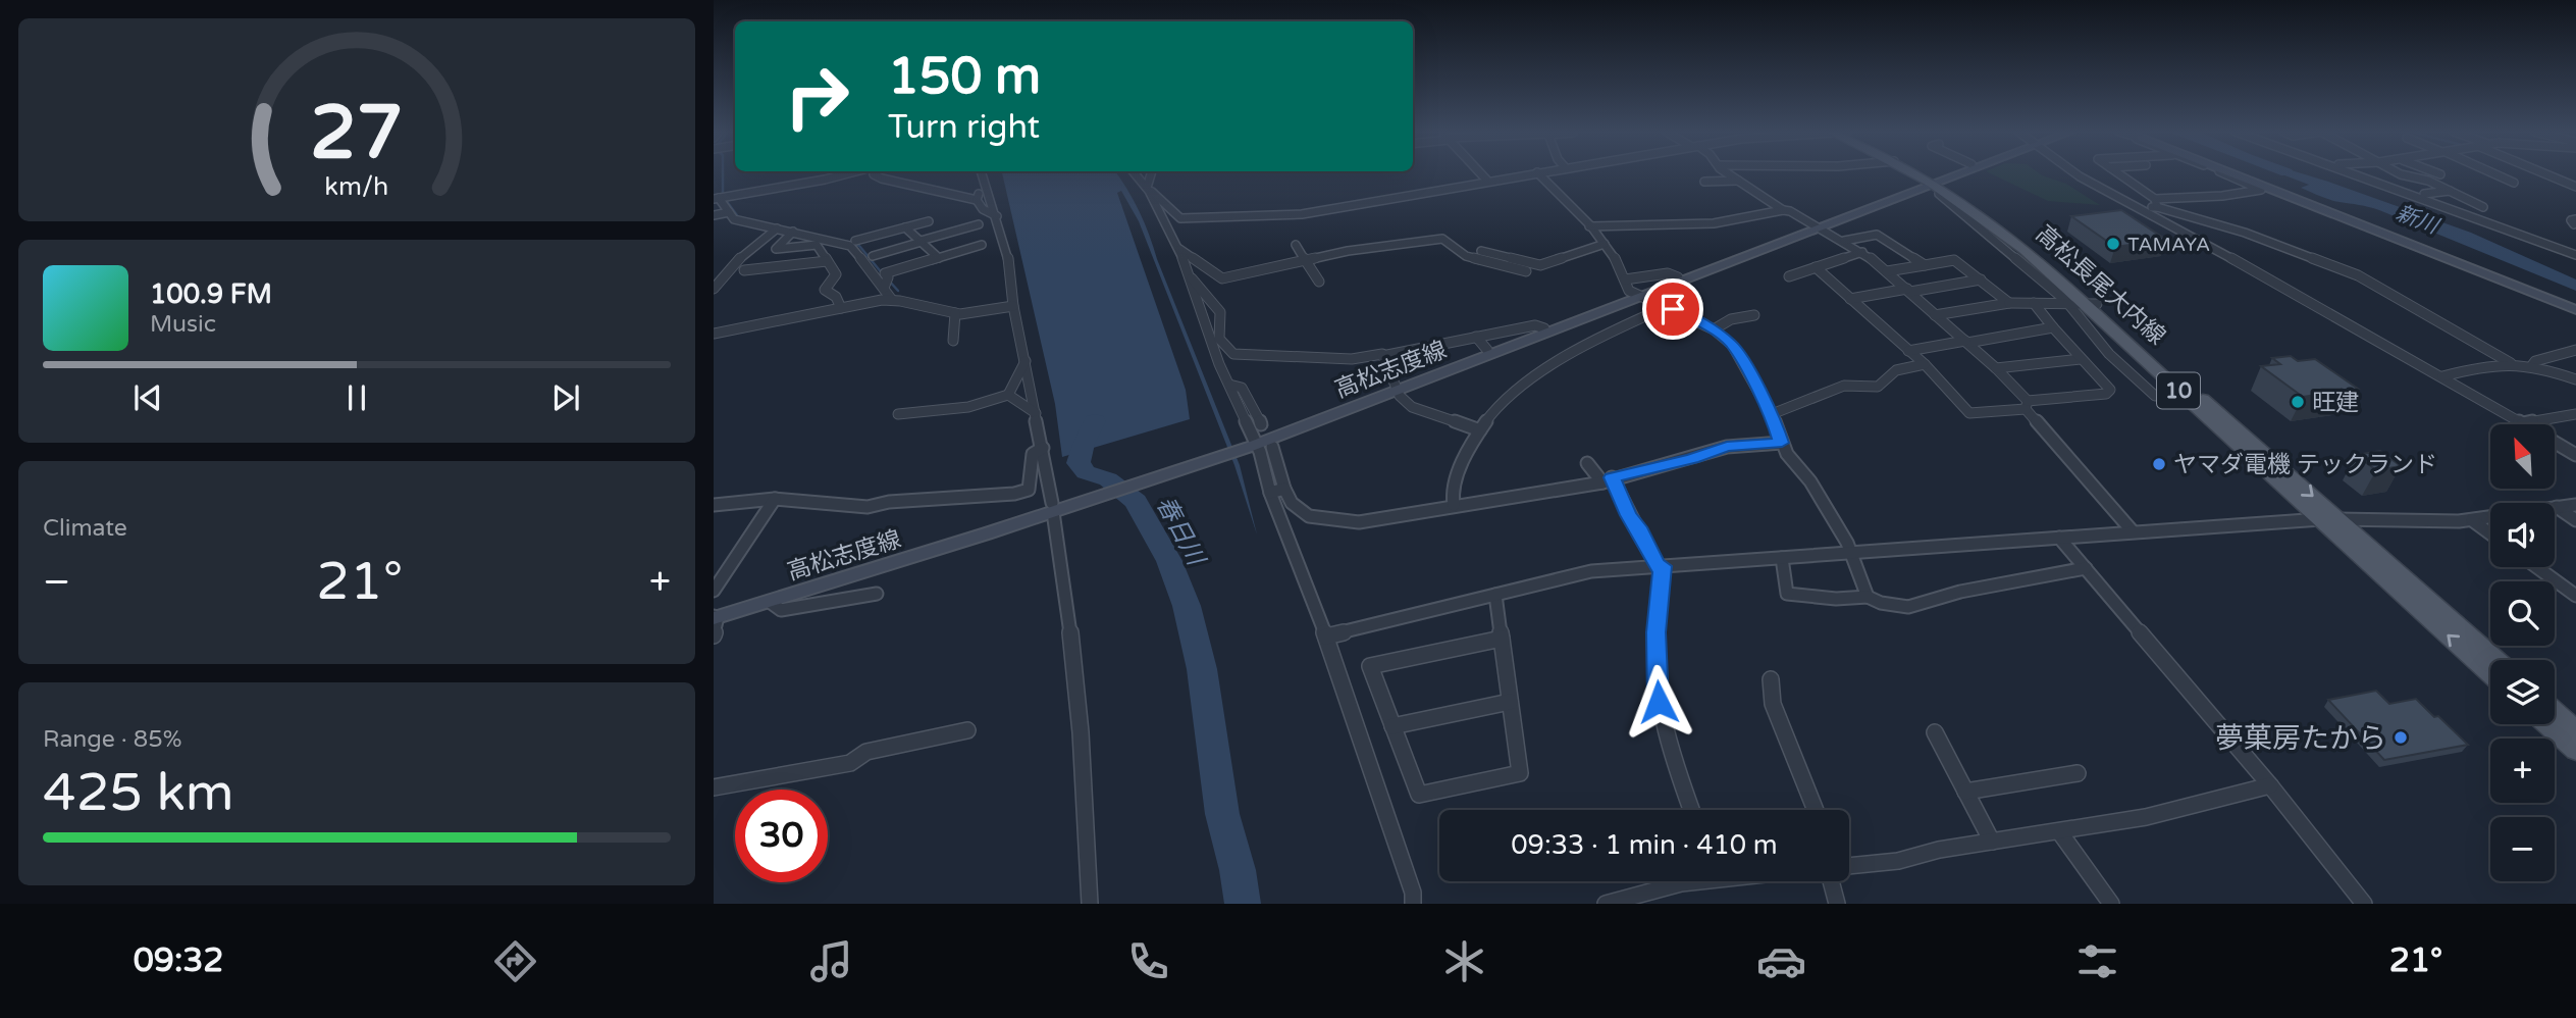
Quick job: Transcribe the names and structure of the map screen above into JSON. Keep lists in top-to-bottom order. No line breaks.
{"streets":{"main road":["高松長尾大内線","高松志度線","10"]},"crossings":[["高松長尾大内線","高松志度線"]],"water":["新川","春日川"],"places":["TAMAYA","旺建","ヤマダ電機 テックランド","夢菓房たから"],"north":"top left","page":{"turn":["150 m","Turn right"],"song":["100.9 FM","Music"],"map_buttons":["+","−"],"tile":["Climate",["Range · 85%","425 km"]],"heat":["−","21°","+"],"limit":"30","trip":"09:33 · 1 min · 410 m","tabs":["09:32","21°"],"gauge":["27","km/h"]}}
